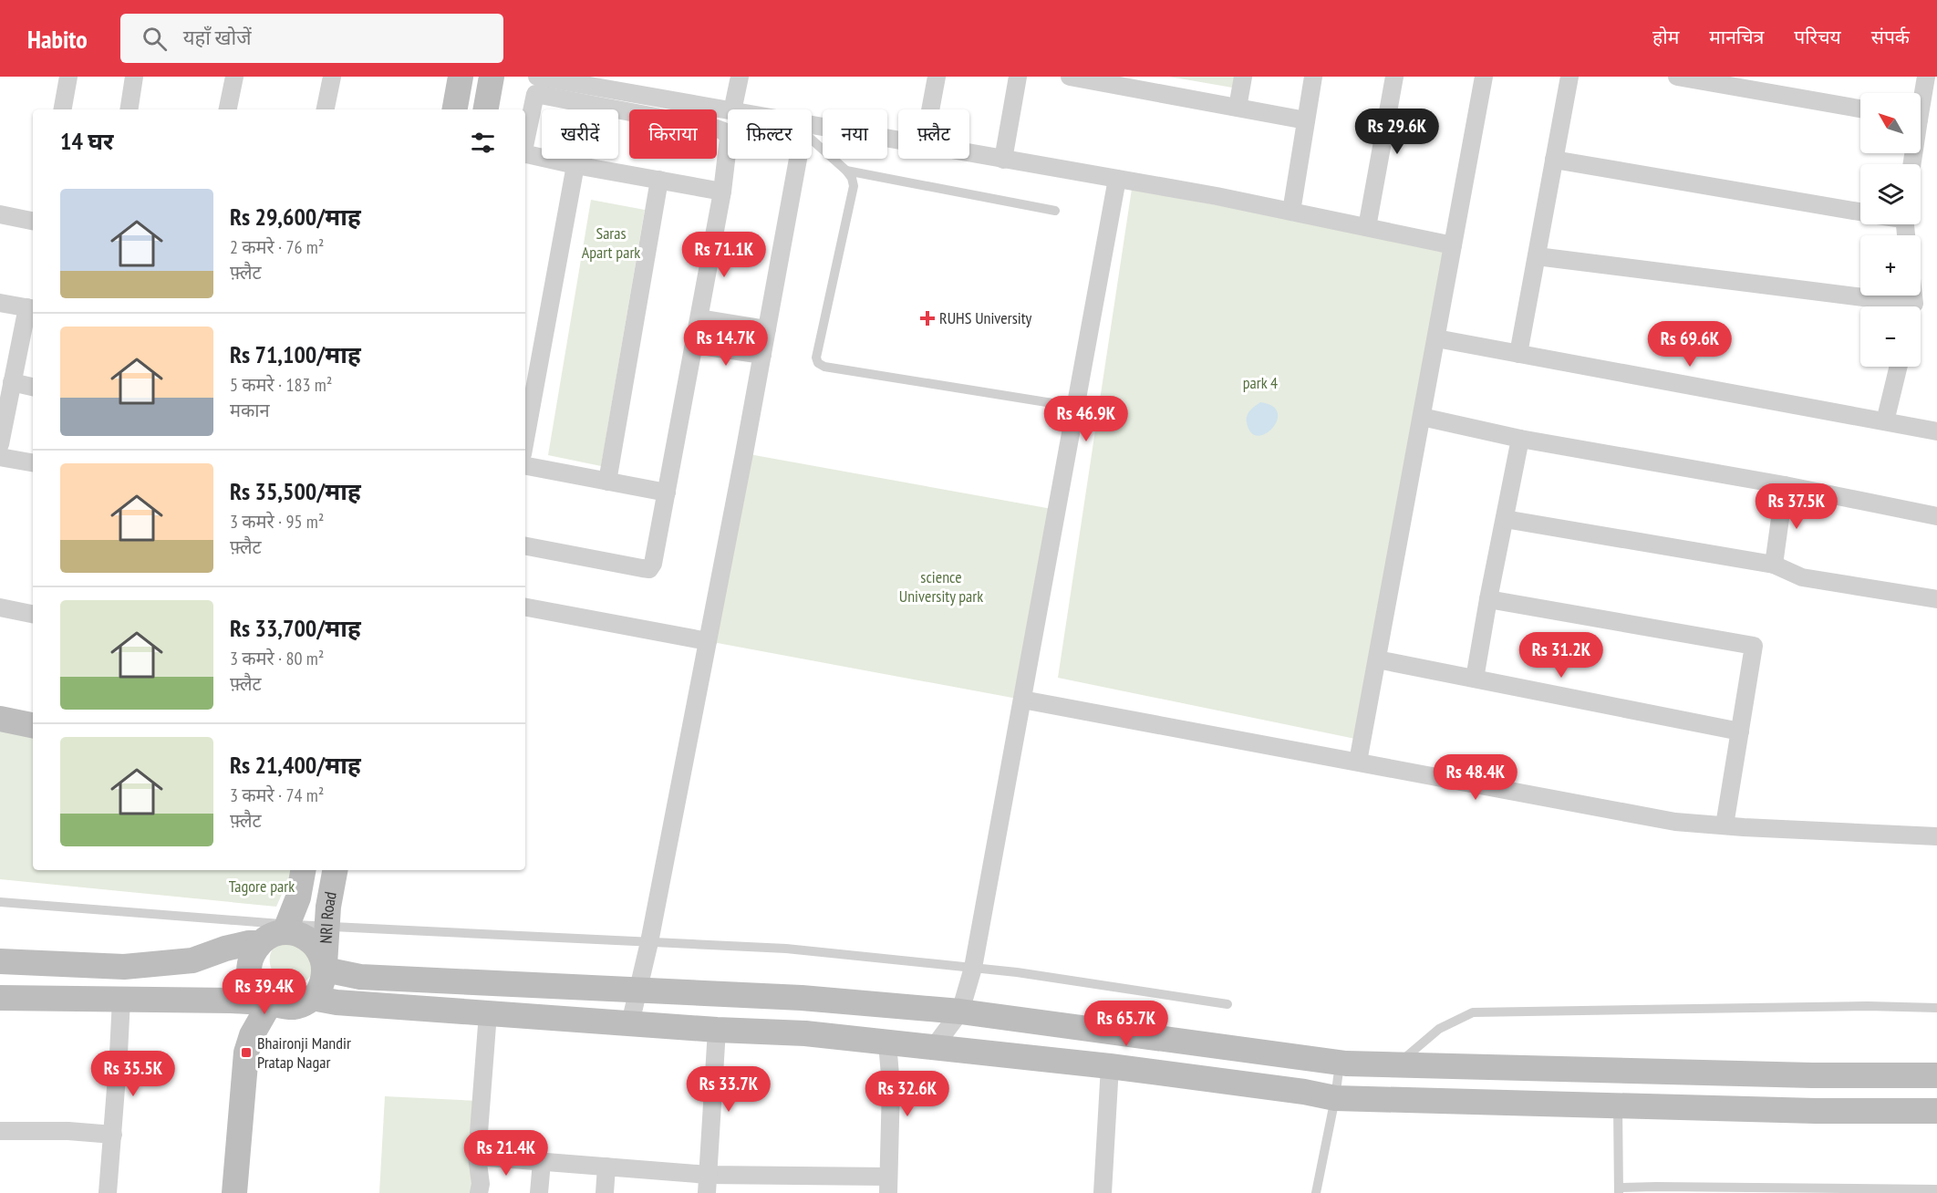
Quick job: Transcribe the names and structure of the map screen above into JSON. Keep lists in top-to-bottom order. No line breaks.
{"streets":{"street":["NRI Road"]},"parks":["Saras Apart park","park 4","science University park","Tagore park"],"places":{"health":["RUHS University"],"transit":["Bhaironji Mandir Pratap Nagar"]},"north":"top left","page":{"header":"Habito","search":"यहाँ खोजें","nav":["होम","मानचित्र","परिचय","संपर्क"],"map_buttons":["+","−"],"price":["Rs 29.6K","Rs 71.1K","Rs 14.7K","Rs 69.6K","Rs 46.9K","Rs 37.5K","Rs 31.2K","Rs 48.4K","Rs 39.4K","Rs 65.7K","Rs 35.5K","Rs 33.7K","Rs 32.6K","Rs 21.4K"],"chip":["खरीदें","किराया","फ़िल्टर","नया","फ़्लैट"],"heading":"14 घर","list":[{"name":"Rs 29,600/माह","note":"2 कमरे · 76 m² · फ़्लैट"},{"name":"Rs 71,100/माह","note":"5 कमरे · 183 m² · मकान"},{"name":"Rs 35,500/माह","note":"3 कमरे · 95 m² · फ़्लैट"},{"name":"Rs 33,700/माह","note":"3 कमरे · 80 m² · फ़्लैट"},{"name":"Rs 21,400/माह","note":"3 कमरे · 74 m² · फ़्लैट"}]}}
